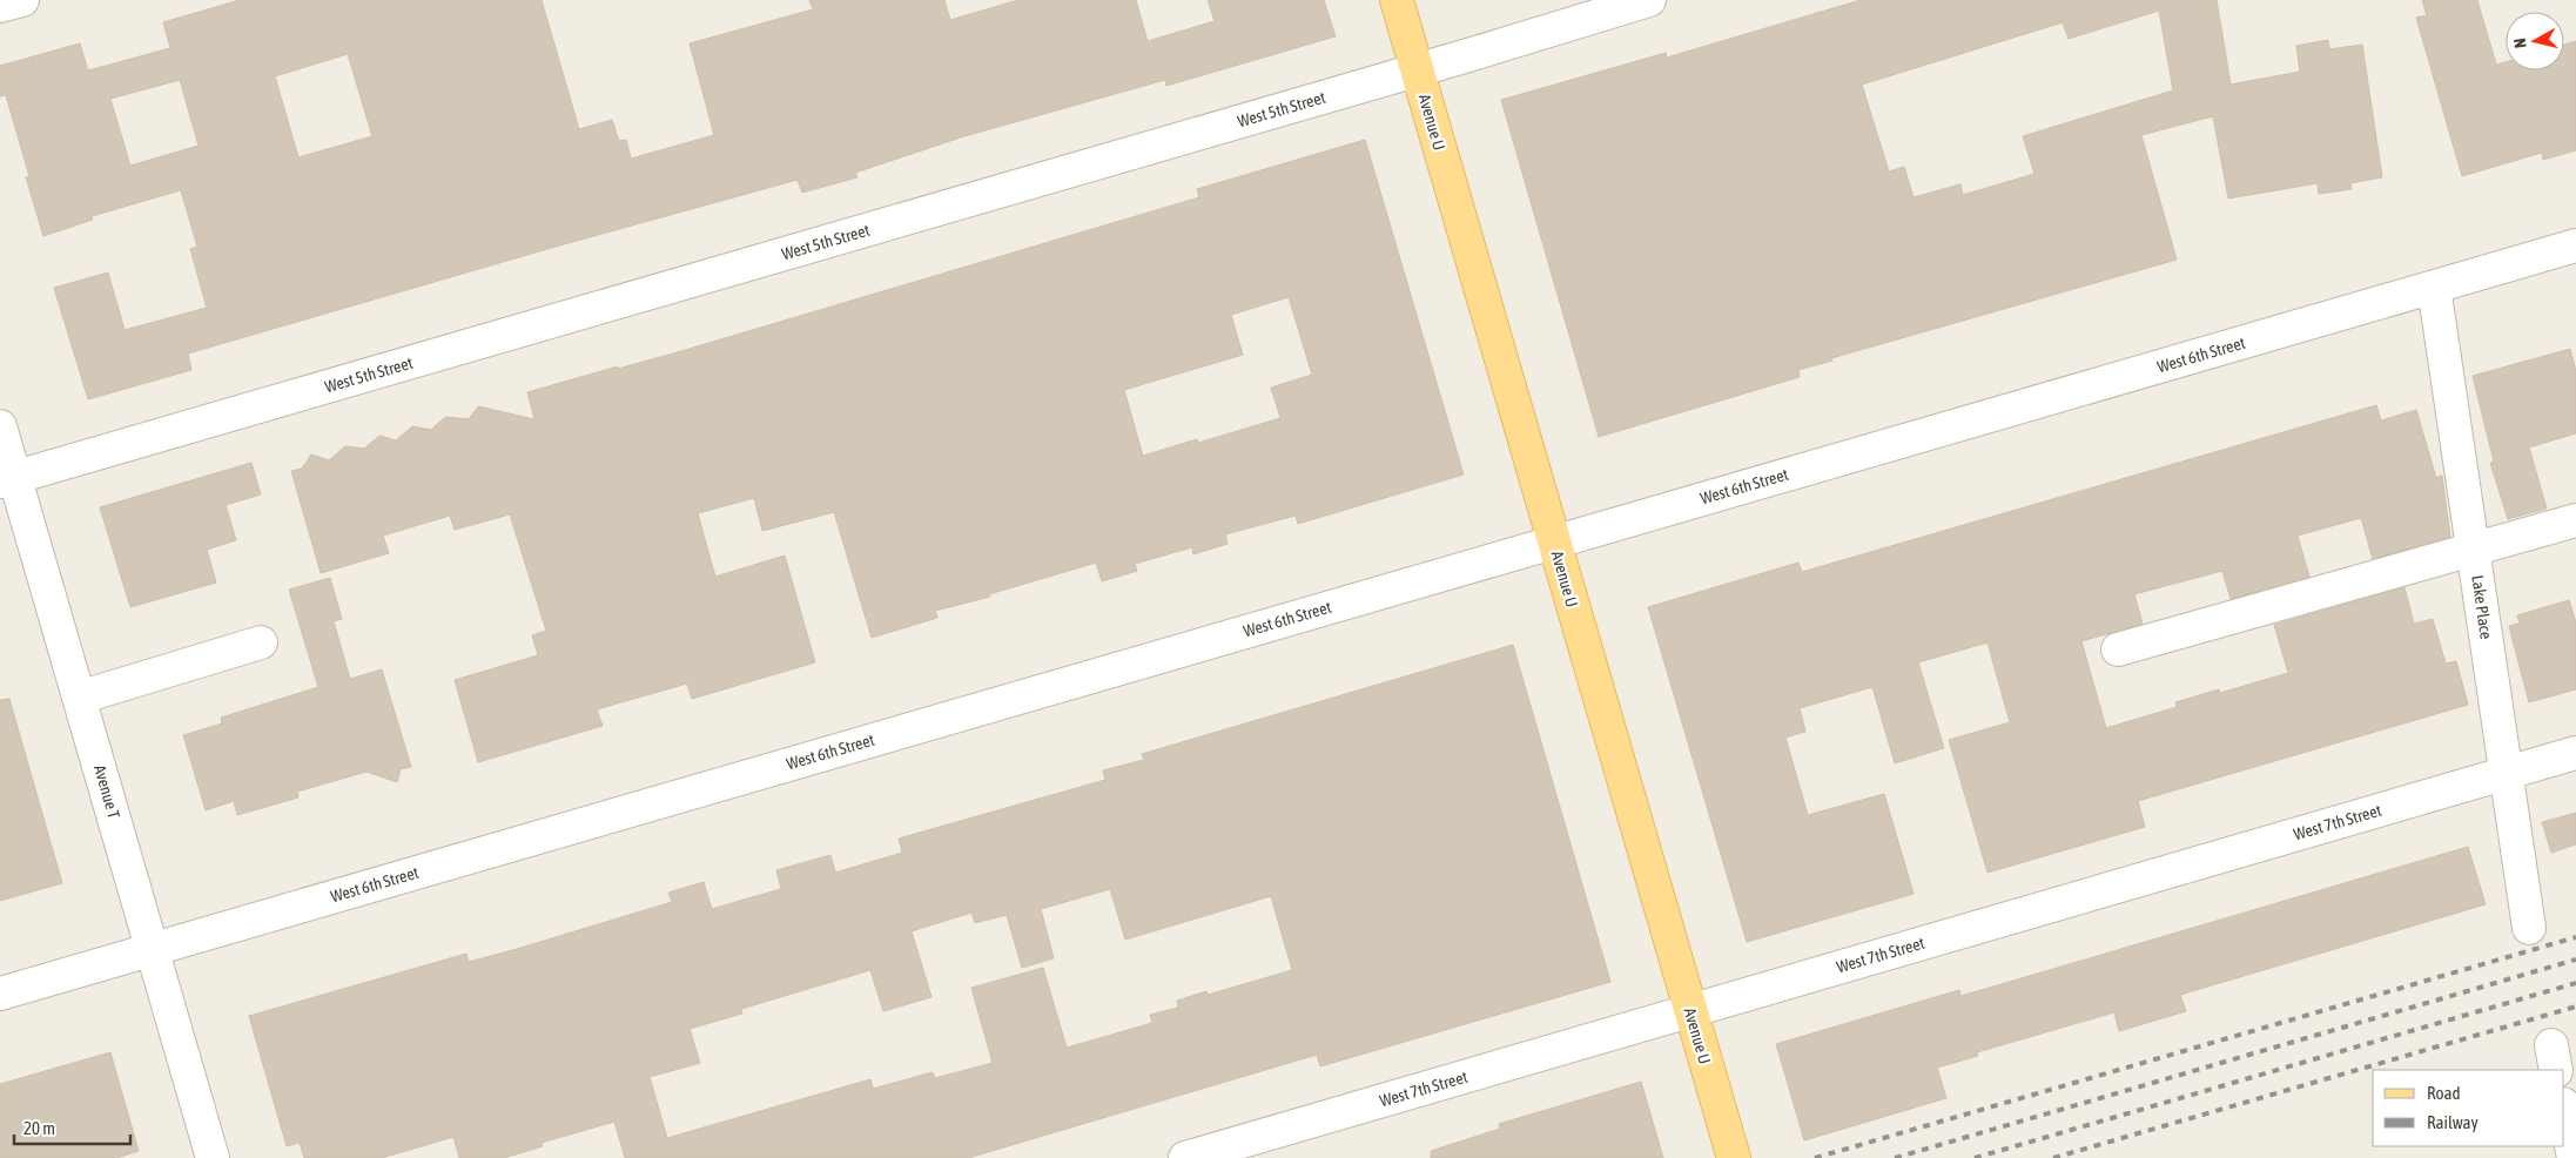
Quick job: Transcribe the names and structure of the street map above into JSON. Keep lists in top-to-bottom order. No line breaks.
{"streets":{"main road":["Avenue U"],"street":["West 5th Street","West 6th Street","Lake Place","Avenue T","West 7th Street"]},"crossings":[["West 5th Street","Avenue U"],["West 5th Street","Avenue T"],["Avenue U","West 6th Street"],["Avenue U","West 7th Street"],["West 6th Street","Lake Place"],["West 6th Street","Avenue T"],["Lake Place","West 7th Street"]],"legend":["Road","Railway"],"scale_bar":"20 m","north":"left"}
